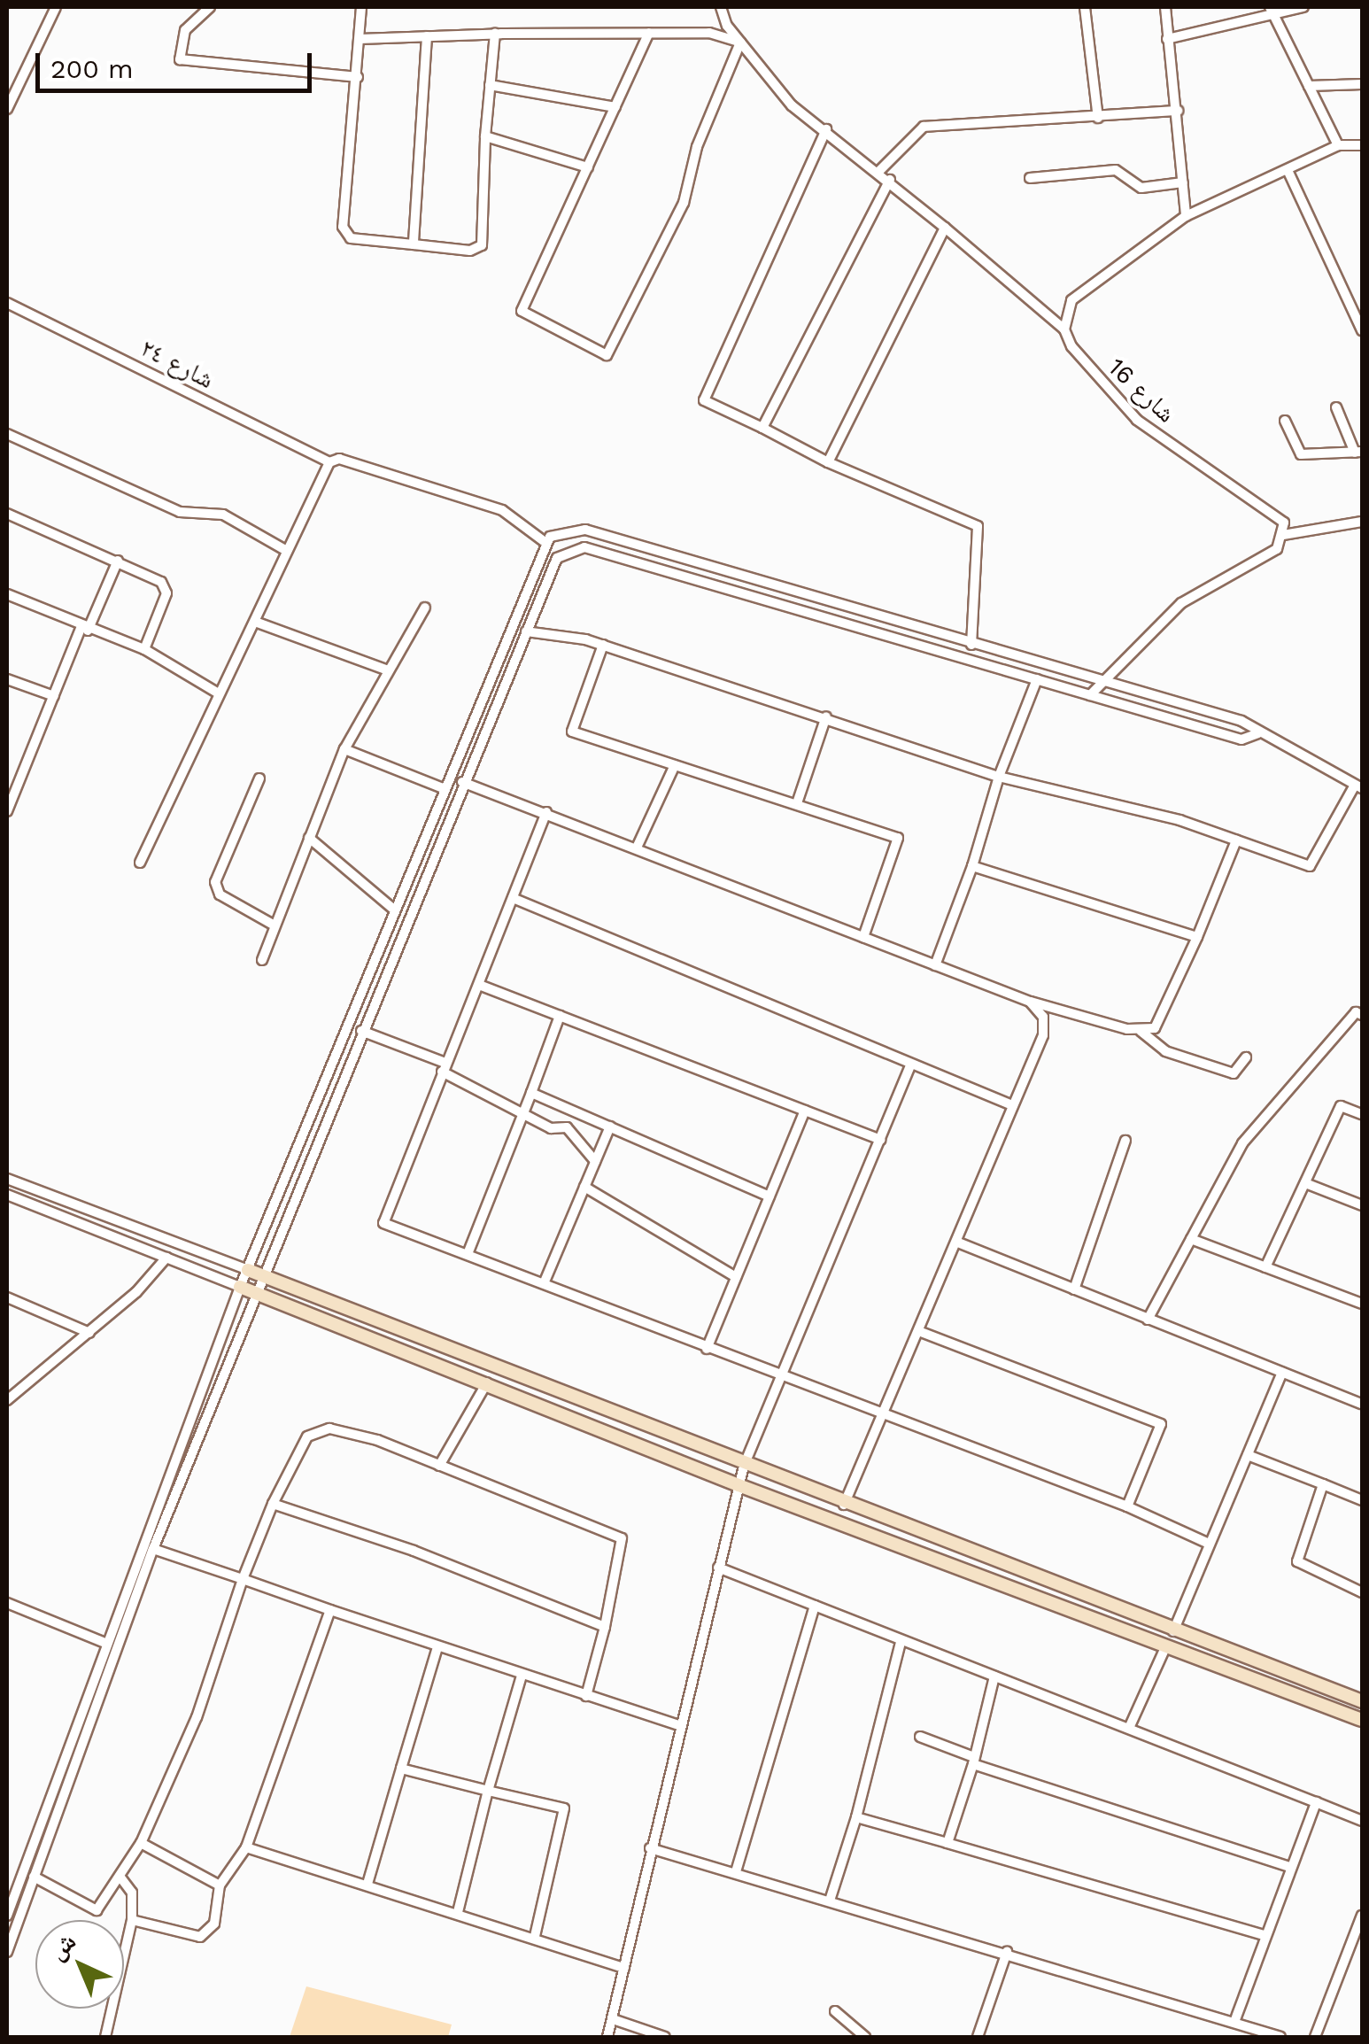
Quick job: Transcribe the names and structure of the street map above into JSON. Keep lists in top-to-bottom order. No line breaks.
{"streets":{"street":["شارع ٢٤","شارع 16"]},"scale_bar":"200 m","north":"top left"}
